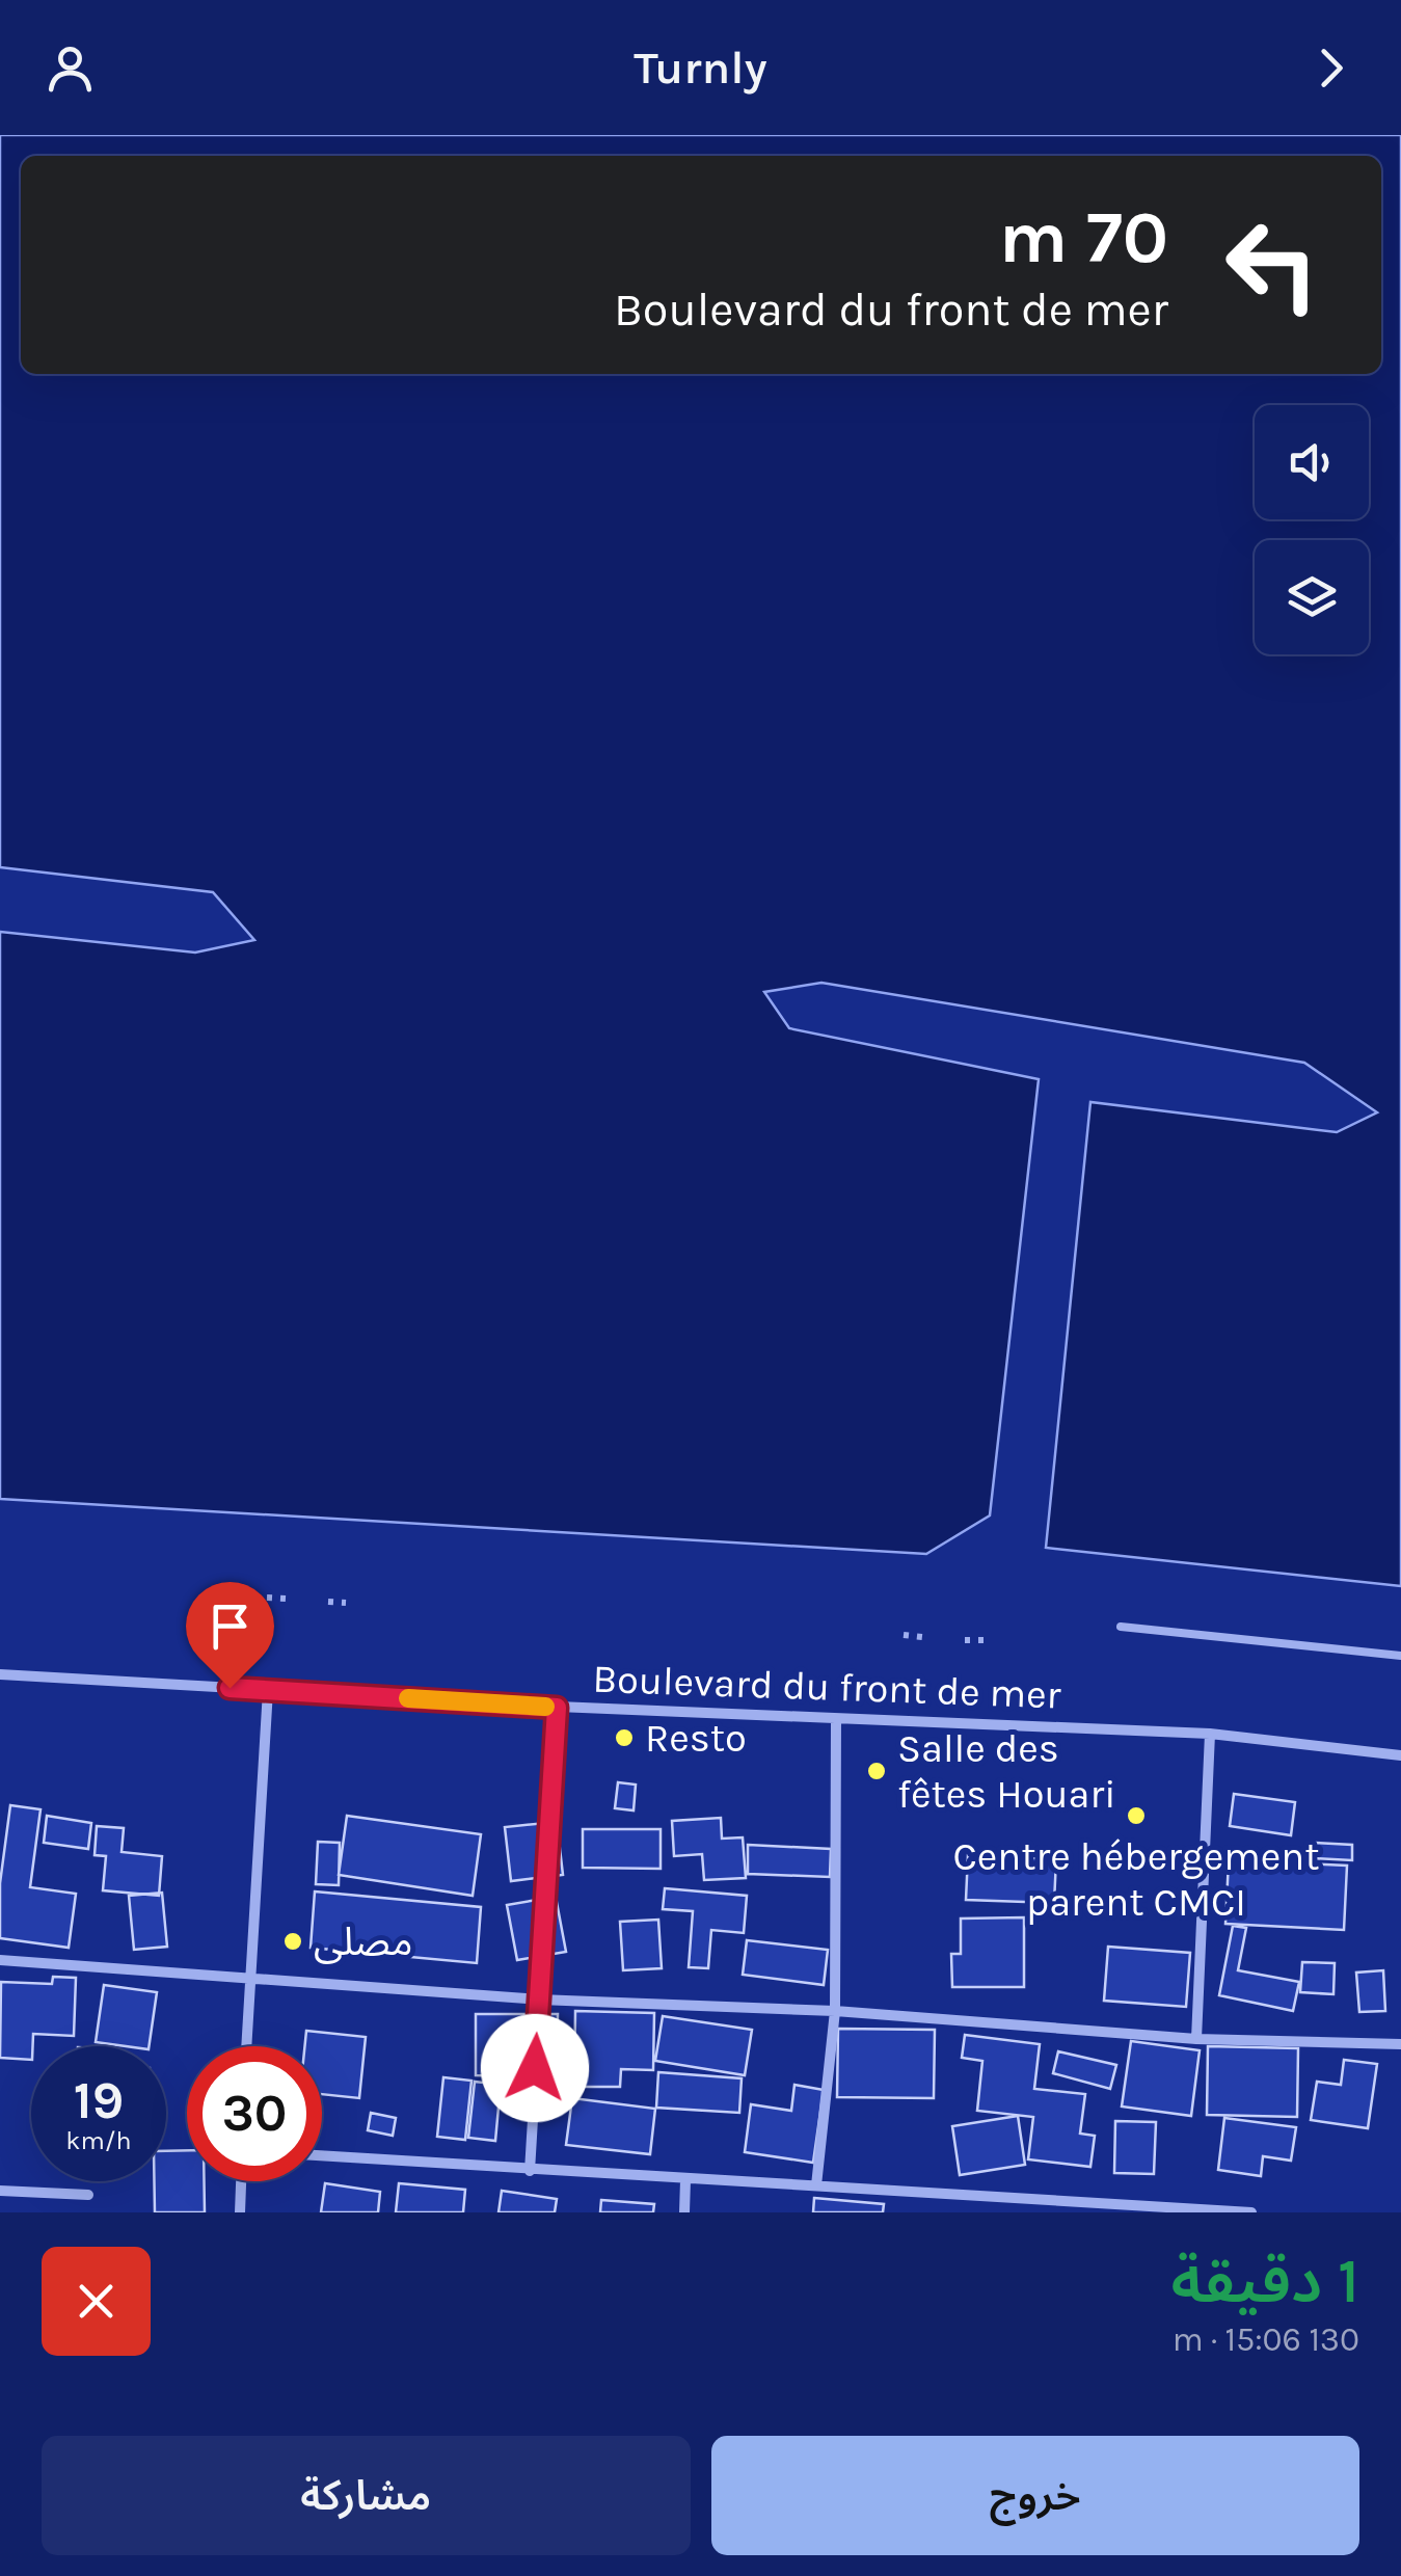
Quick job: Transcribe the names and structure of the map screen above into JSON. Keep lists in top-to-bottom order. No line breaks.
{"streets":{"street":["Boulevard du front de mer"]},"places":["Resto","Salle des fêtes Houari","Centre hébergement parent CMCI","مصلى"],"page":{"header":"Turnly","turn":["70 m","Boulevard du front de mer"],"speed":"19 km/h","limit":"30","heading":["1 دقيقة","130 m · 15:06"],"buttons":["خروج","مشاركة"]}}
